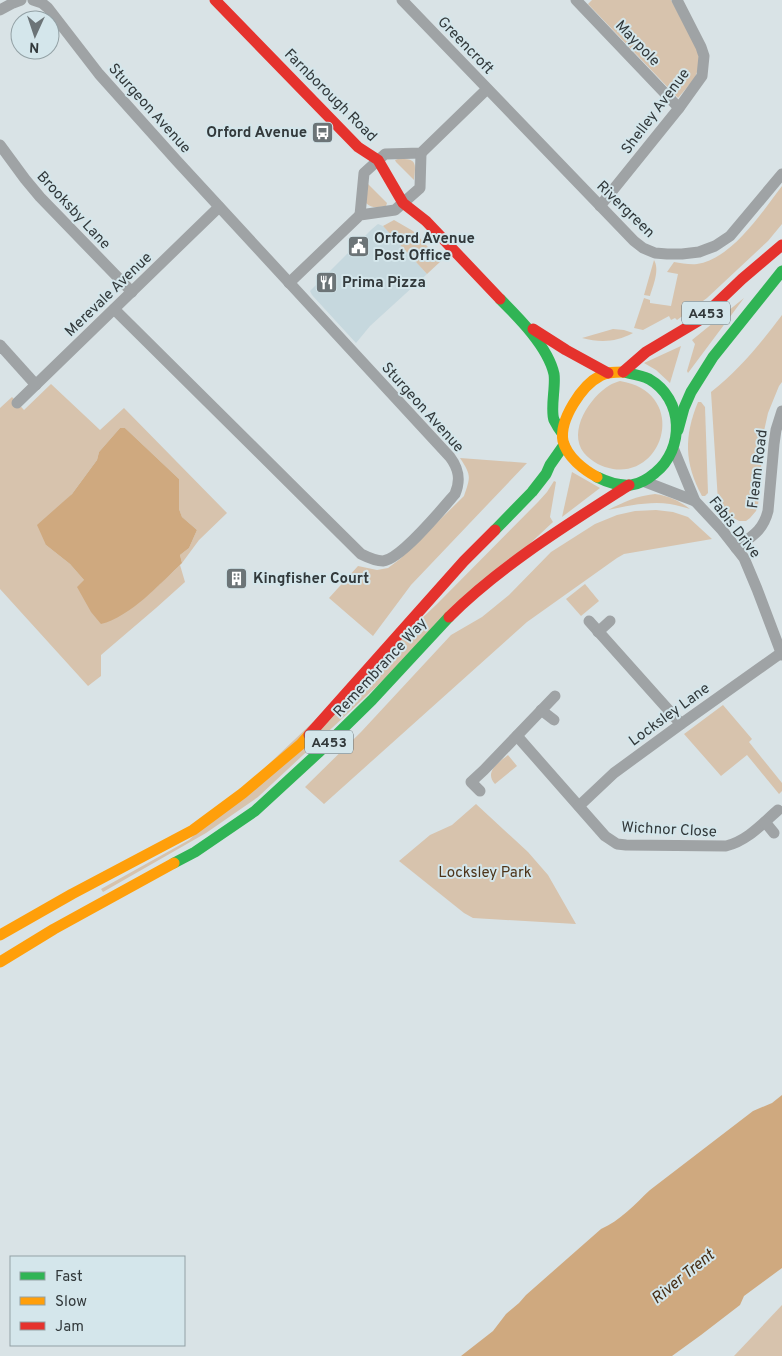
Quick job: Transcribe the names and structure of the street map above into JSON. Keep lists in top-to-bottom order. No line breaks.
{"streets":{"main road":["Farnborough Road","A453","Remembrance Way"],"street":["Maypole","Greencroft","Sturgeon Avenue","Shelley Avenue","Rivergreen","Brooksby Lane","Merevale Avenue","Fleam Road","Fabis Drive","Locksley Lane","Wichnor Close"]},"crossings":[["Maypole","Shelley Avenue"],["Greencroft","Rivergreen"],["Farnborough Road","A453"],["Farnborough Road","Fabis Drive"],["Farnborough Road","Remembrance Way"],["Sturgeon Avenue","Merevale Avenue"],["Shelley Avenue","Rivergreen"],["Brooksby Lane","Merevale Avenue"],["A453","Fabis Drive"],["A453","Remembrance Way"],["Fleam Road","Fabis Drive"],["Fabis Drive","Remembrance Way"],["Fabis Drive","Locksley Lane"],["Locksley Lane","Wichnor Close"]],"water":["River Trent"],"parks":["Locksley Park"],"places":{"bus stop":["Orford Avenue"],"public building":["Orford Avenue Post Office"],"restaurant":["Prima Pizza"],"building":["Kingfisher Court"]},"legend":["Fast","Slow","Jam"],"north":"bottom"}
